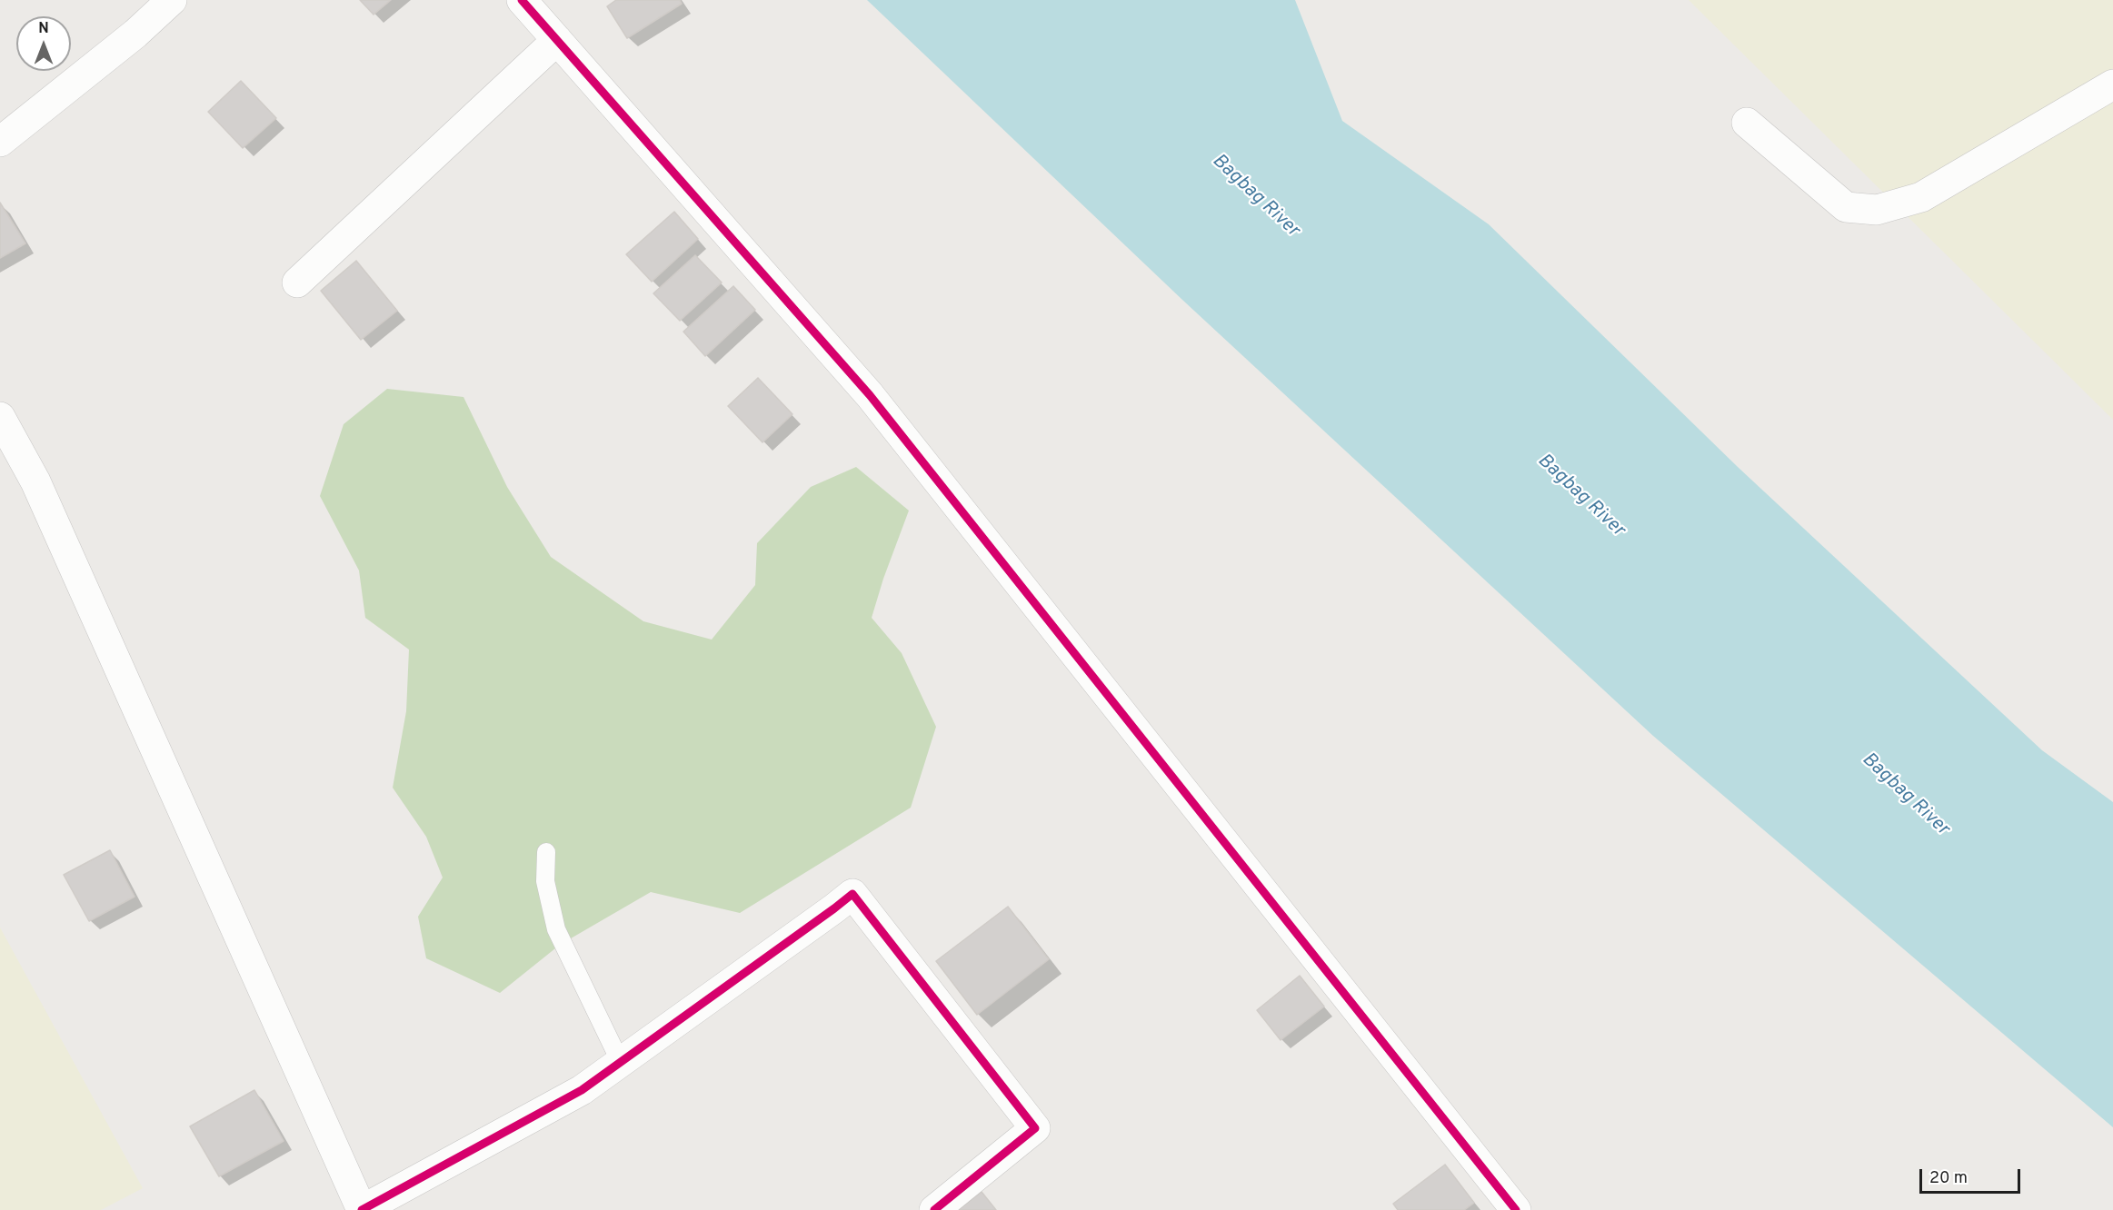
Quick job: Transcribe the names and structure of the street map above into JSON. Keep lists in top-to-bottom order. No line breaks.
{"water":["Bagbag River"],"scale_bar":"20 m","north":"top"}
